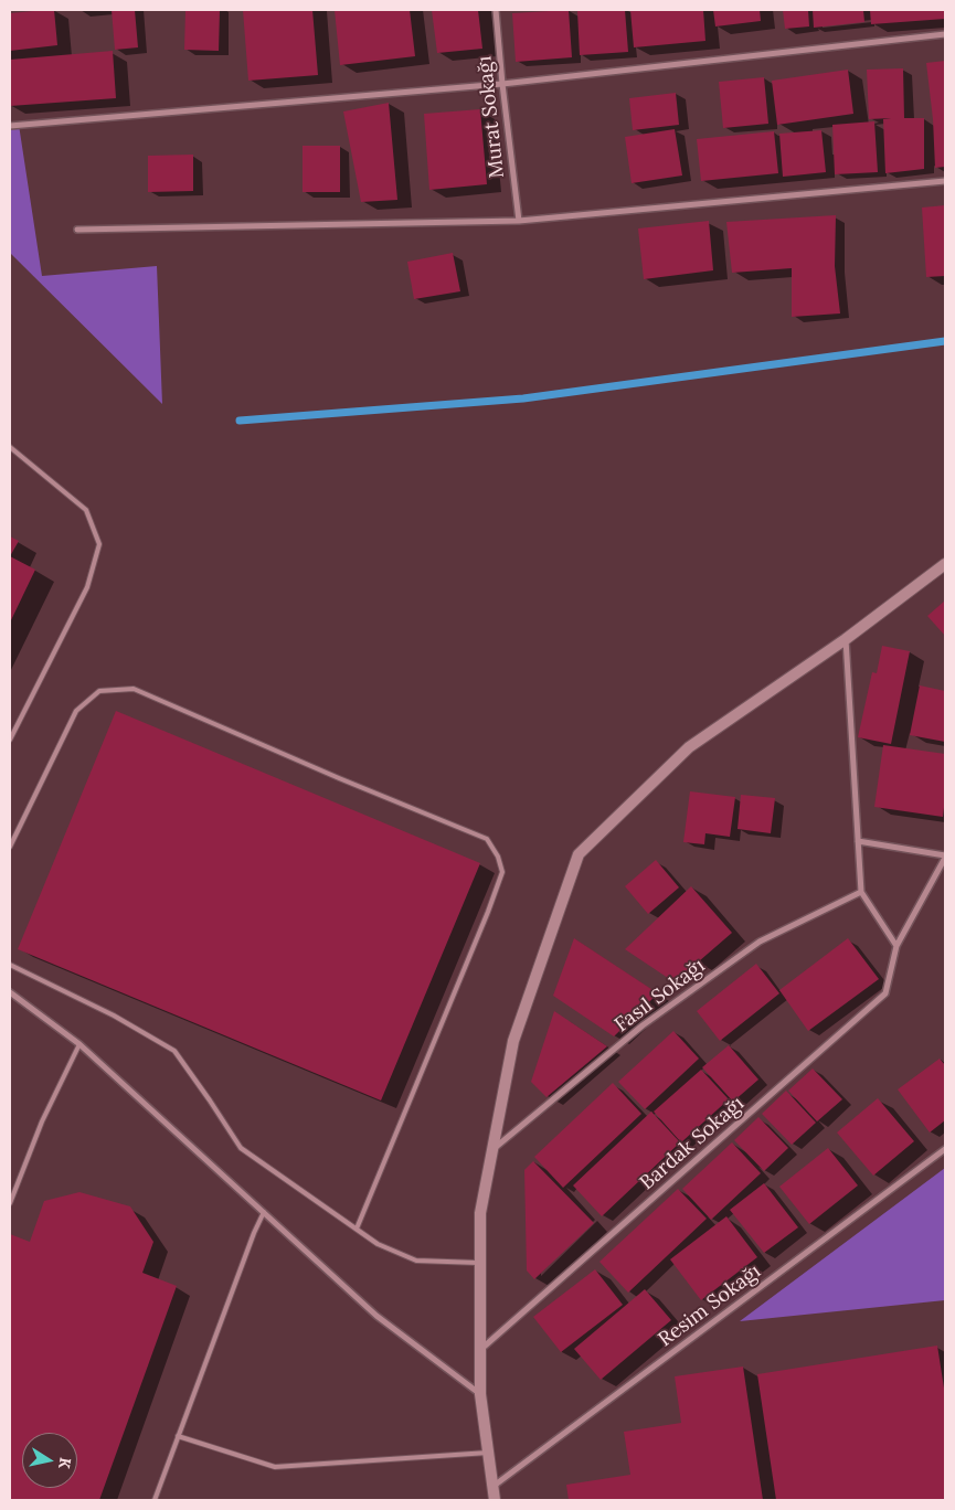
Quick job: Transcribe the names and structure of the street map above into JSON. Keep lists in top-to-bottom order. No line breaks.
{"streets":{"street":["Murat Sokağı","Fasıl Sokağı","Bardak Sokağı","Resim Sokağı"]},"north":"right"}
